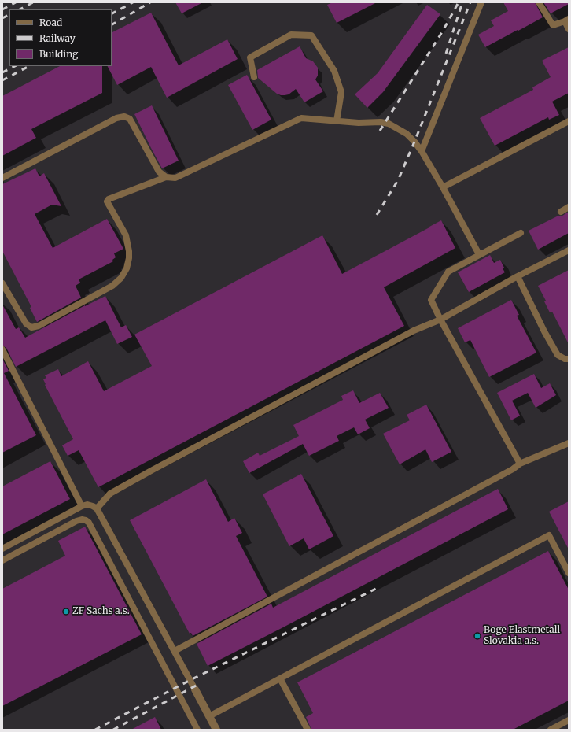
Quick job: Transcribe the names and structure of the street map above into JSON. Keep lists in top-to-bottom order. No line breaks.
{"places":["ZF Sachs a.s.","Boge Elastmetall Slovakia a.s."],"legend":["Road","Railway","Building"]}
